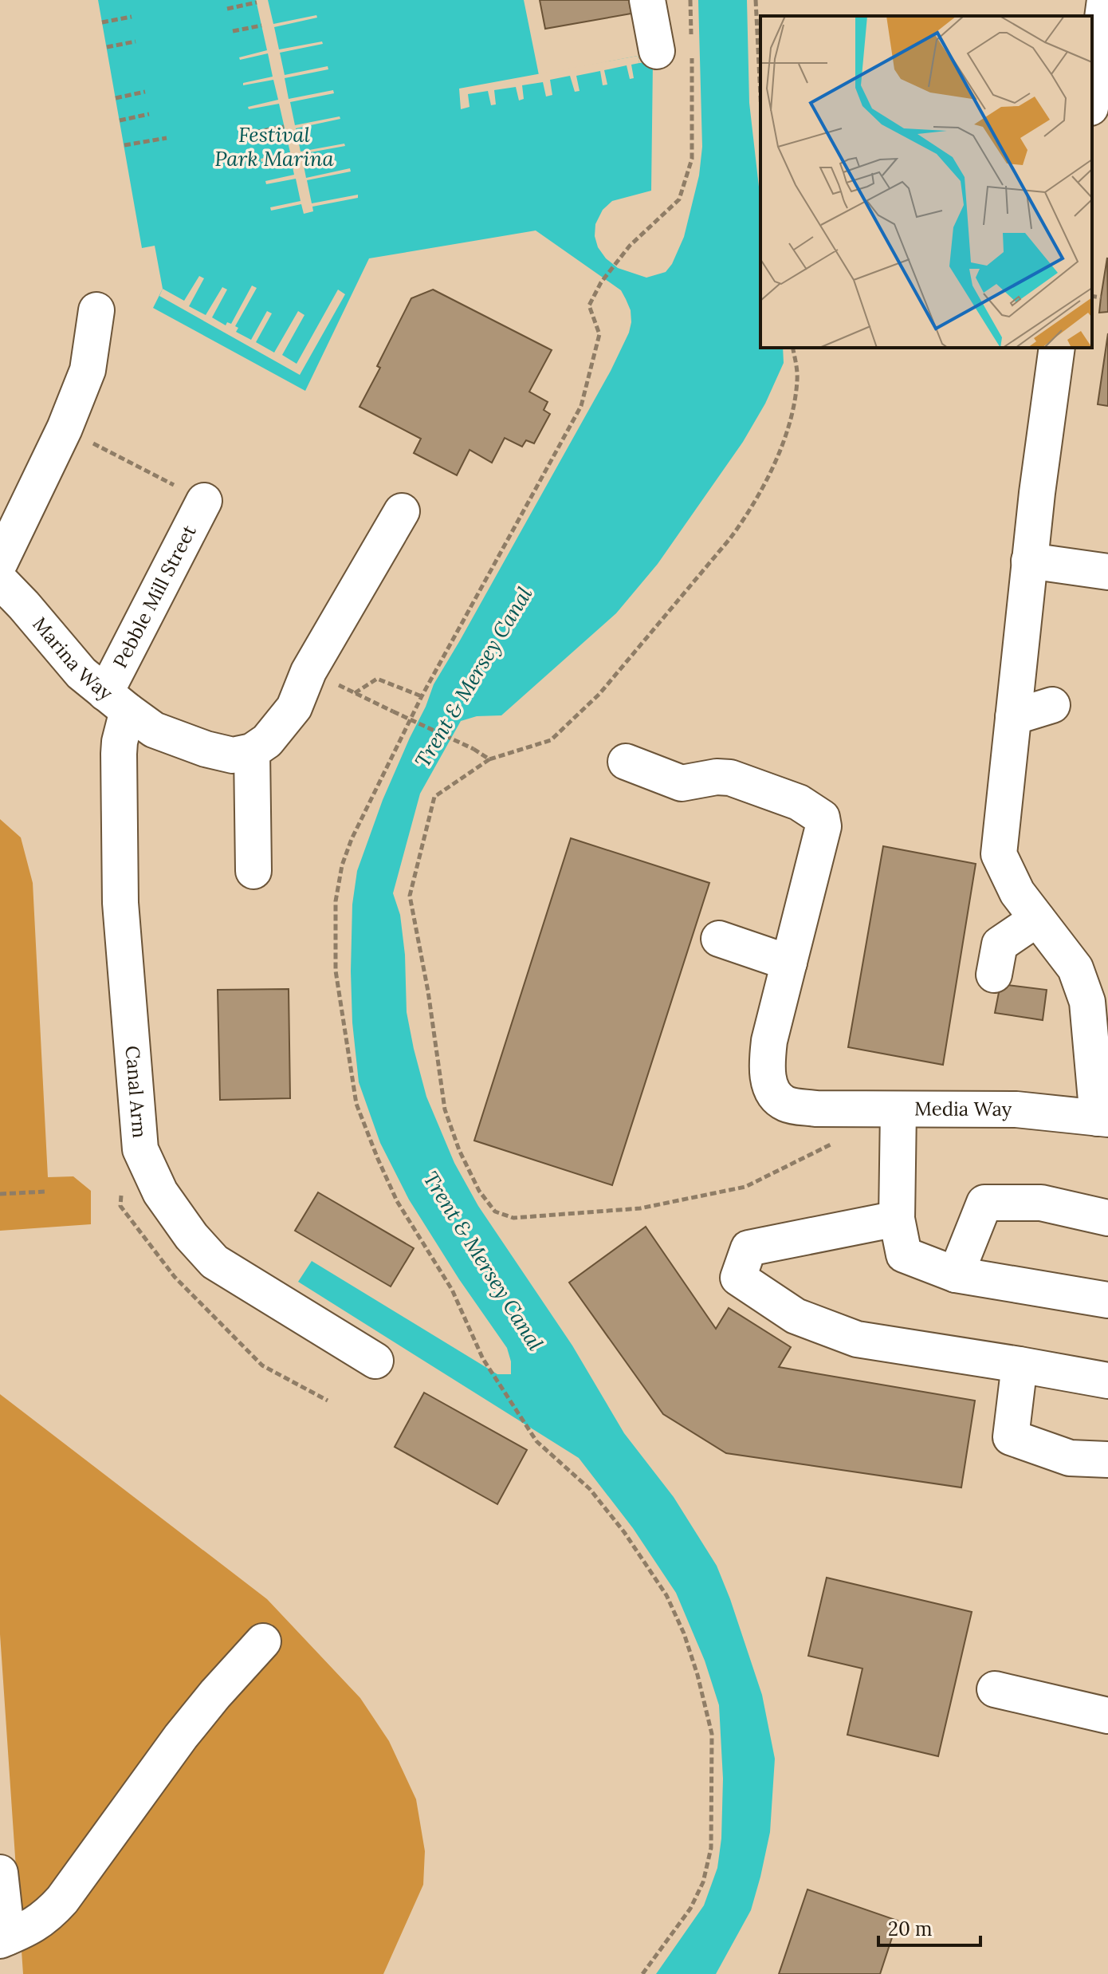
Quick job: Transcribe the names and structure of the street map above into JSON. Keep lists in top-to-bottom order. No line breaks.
{"streets":{"street":["Pebble Mill Street","Marina Way","Canal Arm","Media Way"]},"crossings":[["Pebble Mill Street","Marina Way"],["Pebble Mill Street","Canal Arm"],["Marina Way","Canal Arm"]],"water":["Festival Park Marina","Trent & Mersey Canal"],"scale_bar":"20 m"}
